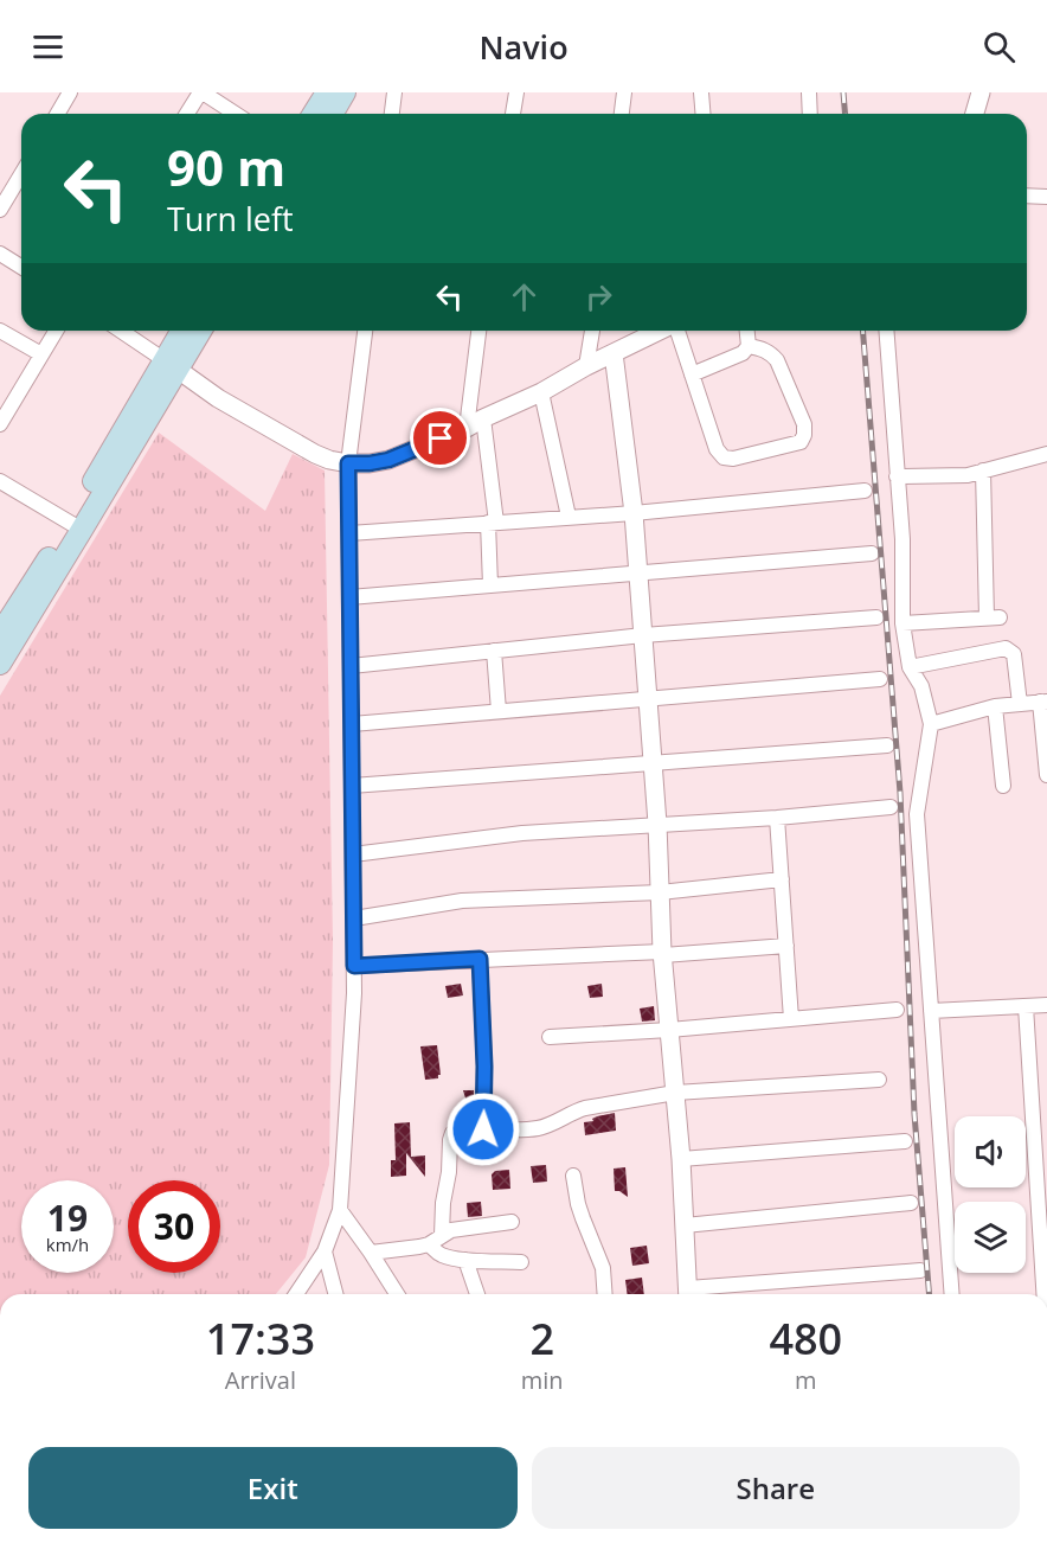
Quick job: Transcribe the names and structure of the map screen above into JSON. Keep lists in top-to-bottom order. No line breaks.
{"page":{"header":"Navio","turn":["90 m","Turn left"],"speed":"19 km/h","limit":"30","eta":["17:33","Arrival","2","min","480","m"],"buttons":["Exit","Share"]}}
